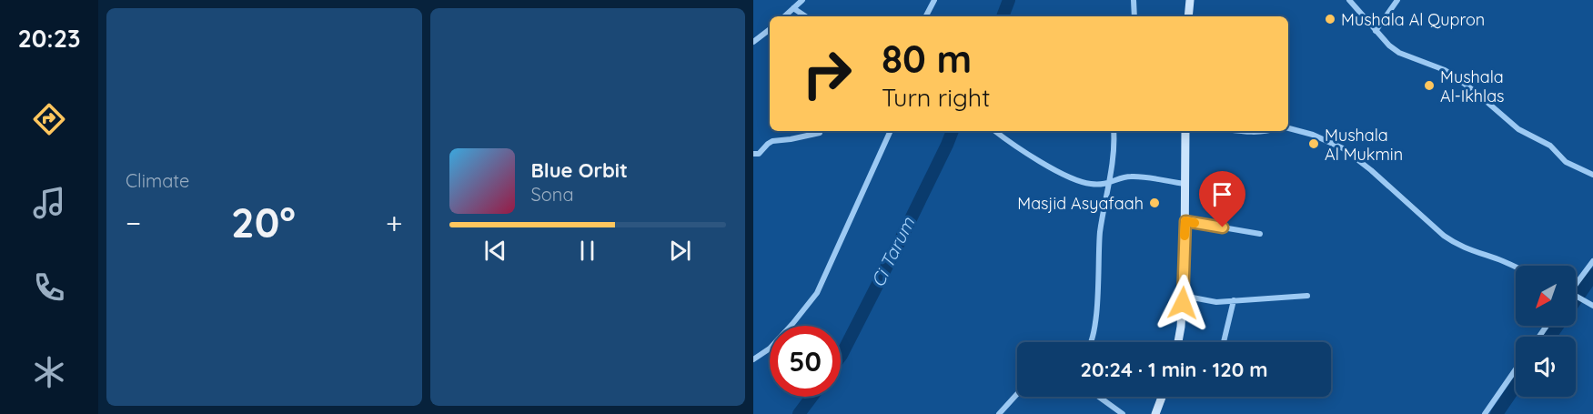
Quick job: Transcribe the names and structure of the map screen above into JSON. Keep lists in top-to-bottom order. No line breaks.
{"water":["Ci Tarum"],"places":["Mushala Al Qupron","Mushala Al-Ikhlas","Mushala Al Mukmin","Masjid Asyafaah"],"north":"bottom left","page":{"tabs":"20:23","tile":"Climate","turn":["80 m","Turn right"],"song":["Blue Orbit","Sona"],"heat":["−","20°","+"],"limit":"50","trip":"20:24 · 1 min · 120 m"}}
